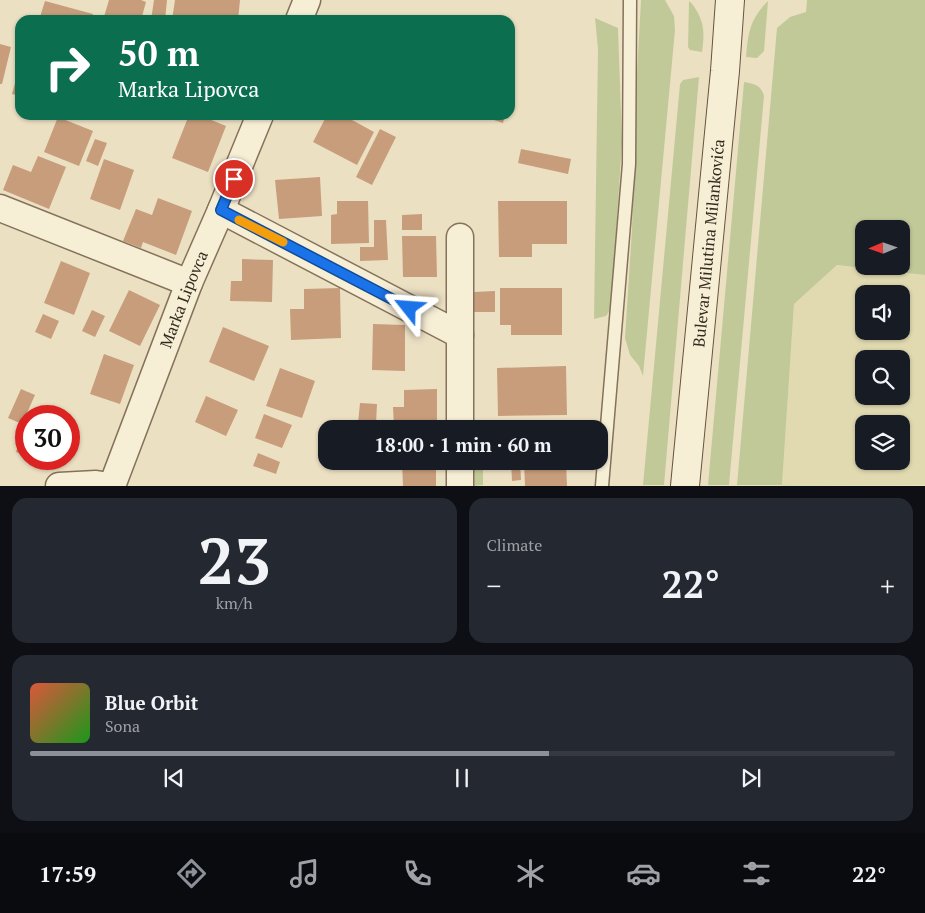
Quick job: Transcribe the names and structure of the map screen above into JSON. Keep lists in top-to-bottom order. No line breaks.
{"streets":{"street":["Bulevar Milutina Milankovića","Marka Lipovca"]},"north":"left","page":{"turn":["50 m","Marka Lipovca"],"limit":"30","trip":"18:00 · 1 min · 60 m","tile":[["23","km/h"],"Climate"],"heat":["−","22°","+"],"song":["Blue Orbit","Sona"],"tabs":["17:59","22°"]}}
